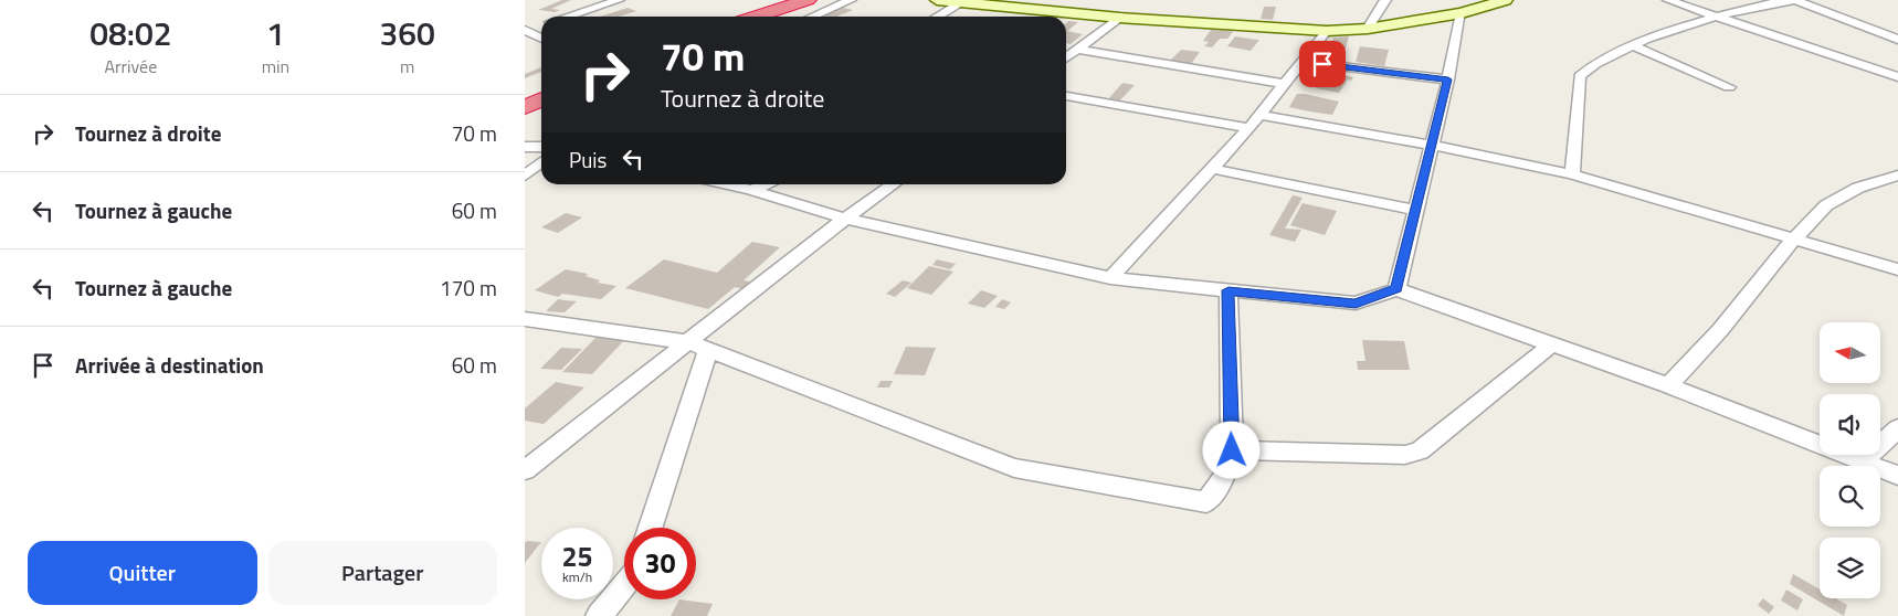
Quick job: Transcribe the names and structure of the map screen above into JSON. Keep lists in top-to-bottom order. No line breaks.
{"north":"left","page":{"eta":["08:02","Arrivée","1","min","360","m"],"turn":["70 m","Tournez à droite"],"list":[{"name":"Tournez à droite","value":"70 m"},{"name":"Tournez à gauche","value":"60 m"},{"name":"Tournez à gauche","value":"170 m"},{"name":"Arrivée à destination","value":"60 m"}],"then":"Puis","speed":"25 km/h","limit":"30","buttons":["Quitter","Partager"]}}
